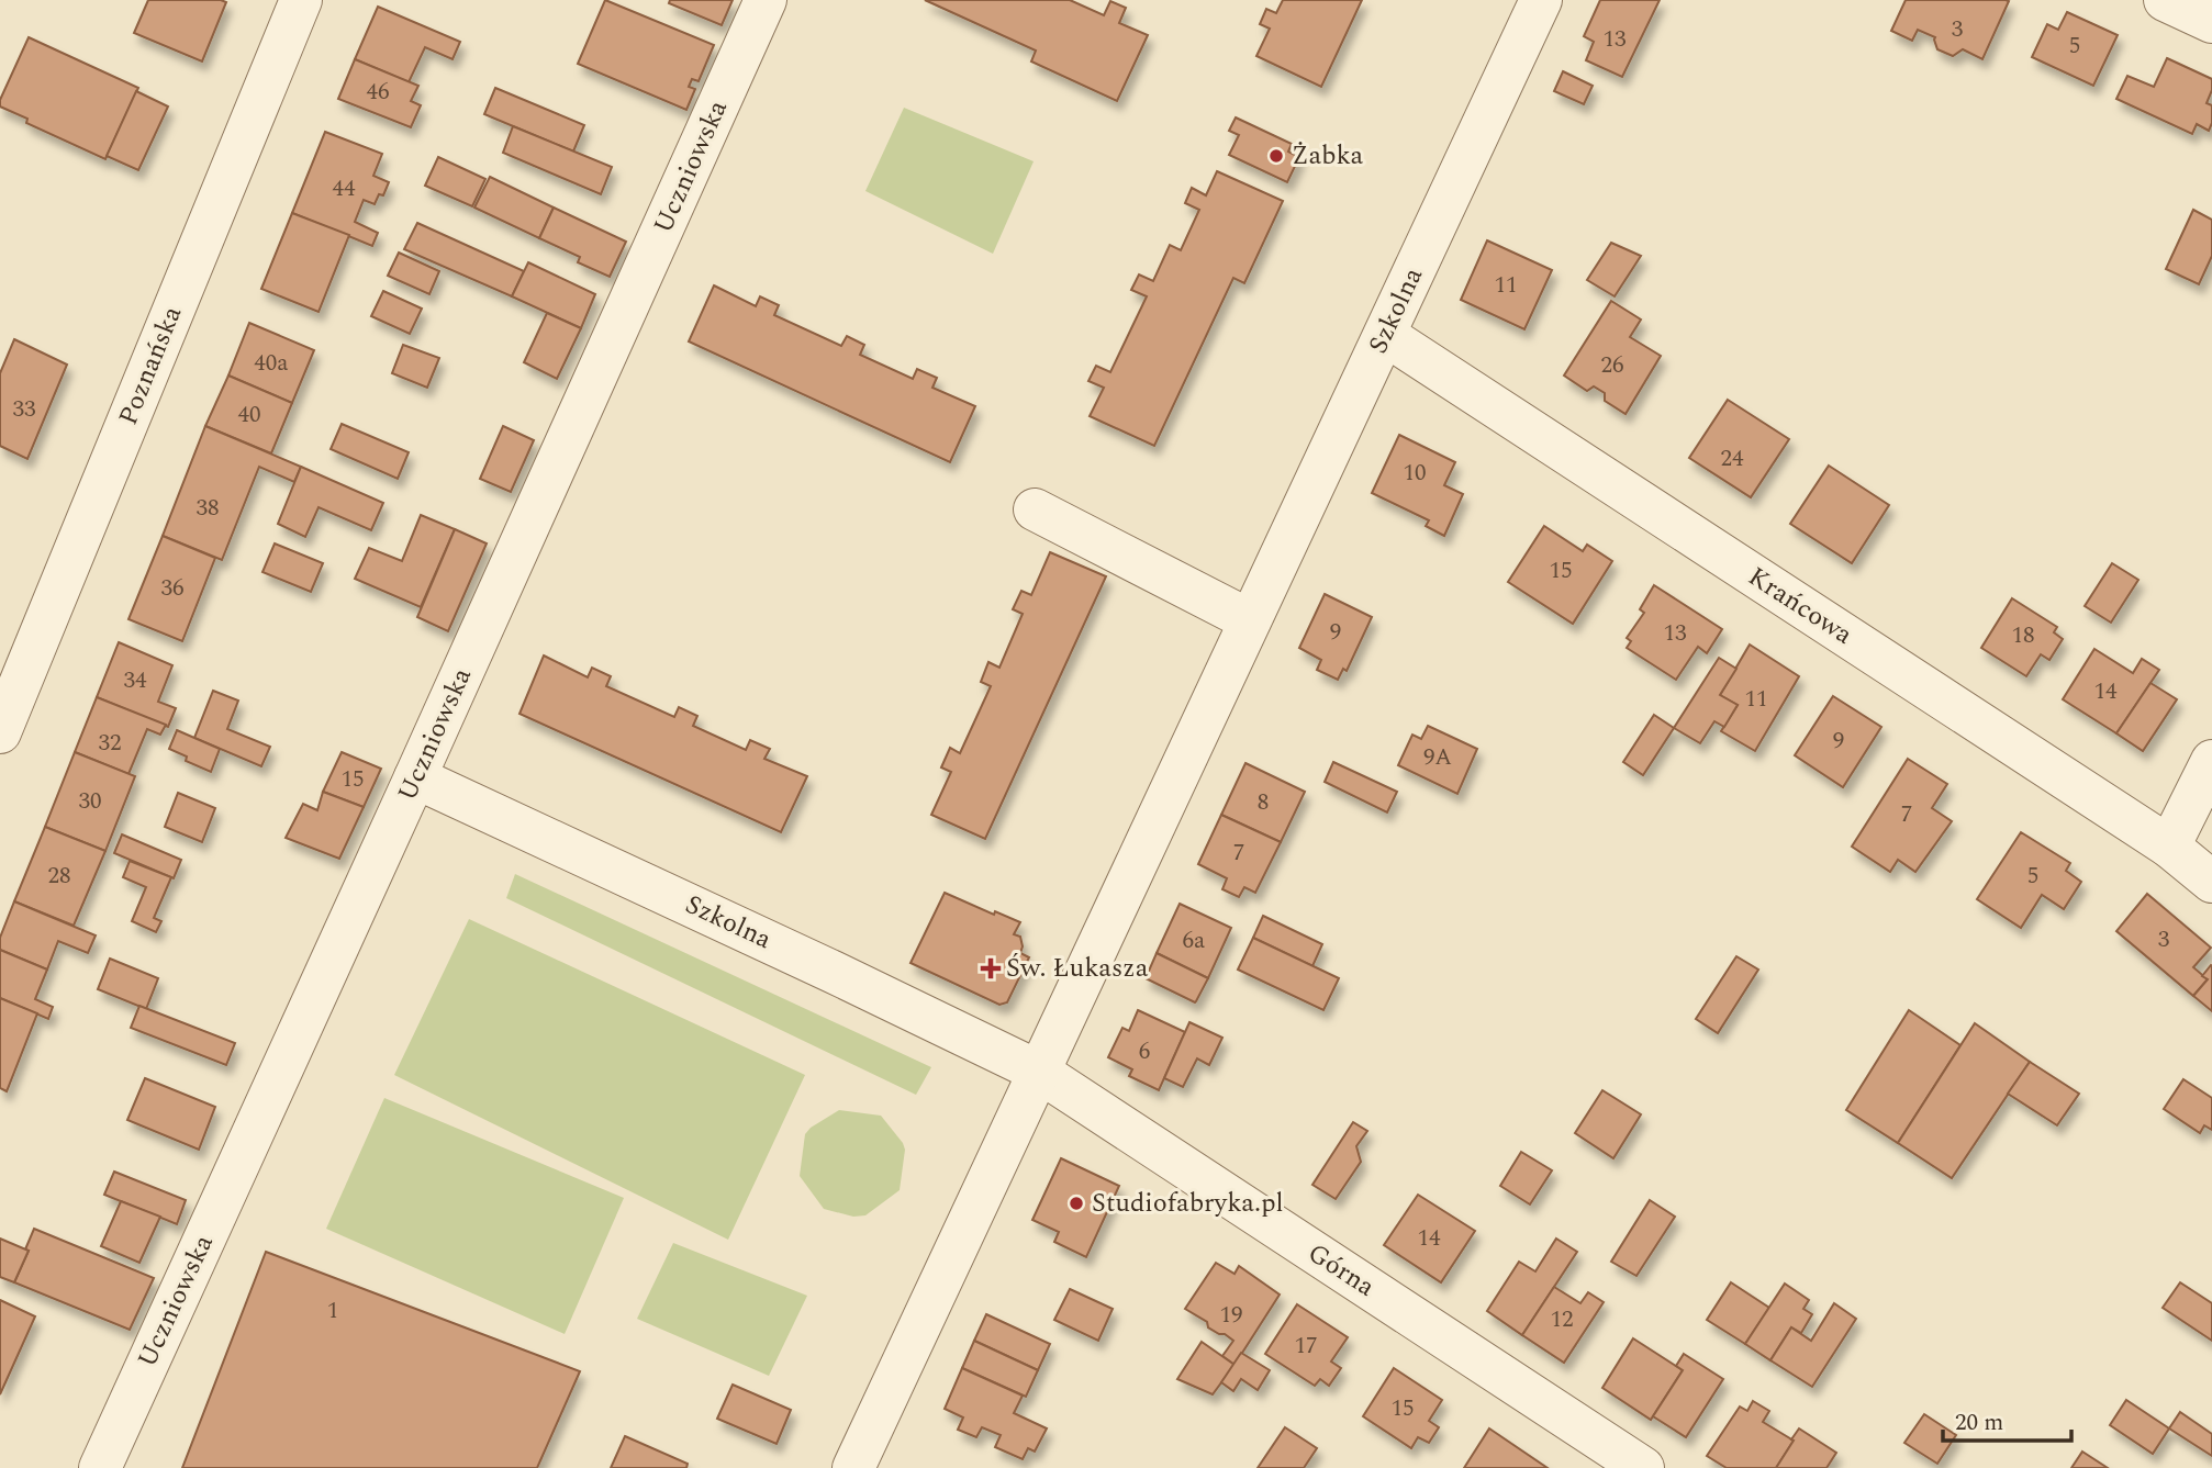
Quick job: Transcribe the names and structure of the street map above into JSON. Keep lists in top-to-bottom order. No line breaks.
{"streets":{"street":["Uczniowska","Szkolna","Poznańska","Krańcowa","Górna"]},"crossings":[["Uczniowska","Szkolna"],["Szkolna","Krańcowa"],["Szkolna","Górna"]],"places":{"other":["Żabka","Studiofabryka.pl"],"health":["Św. Łukasza"]},"house_numbers":["3","13","5","46","44","11","40a","26","33","40","24","10","38","15","36","9","13","18","34","14","11","9","32","9A","15","30","8","7","7","28","5","3","6a","6","14","1","19","12","17","15"],"scale_bar":"20 m"}
